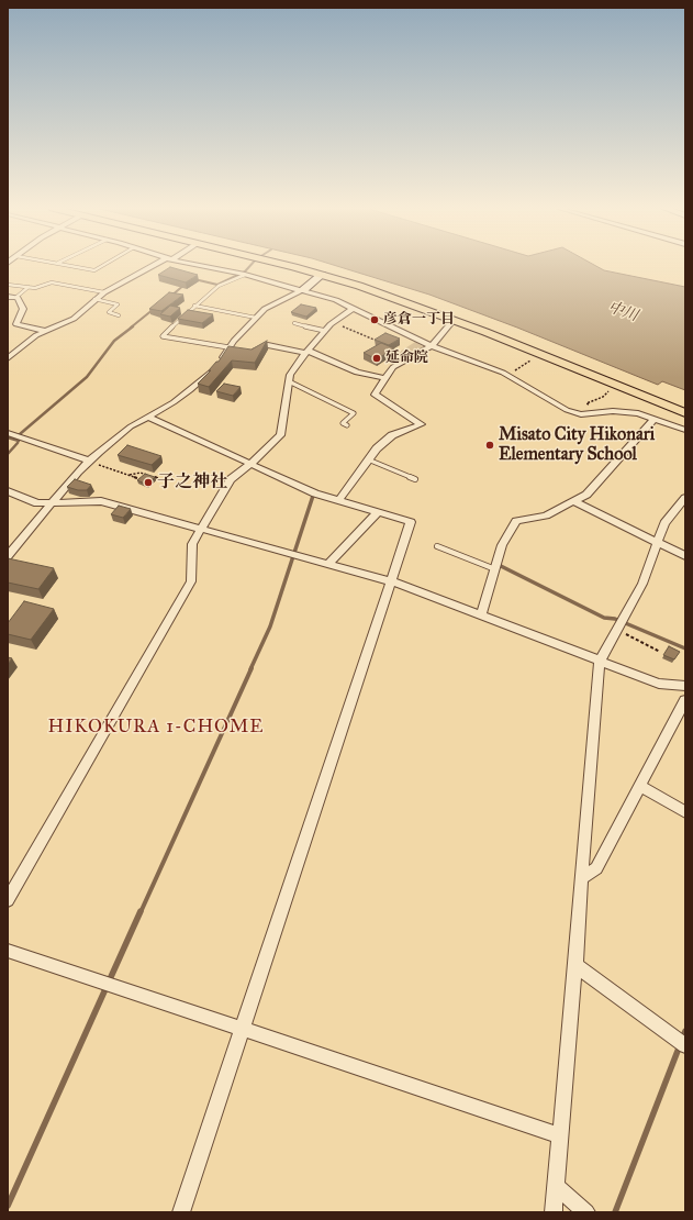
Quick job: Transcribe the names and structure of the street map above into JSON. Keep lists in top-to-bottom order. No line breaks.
{"districts":["HIKOKURA 1-CHOME"],"water":["中川"],"places":["彦倉一丁目","延命院","Misato City Hikonari Elementary School","子之神社"]}
